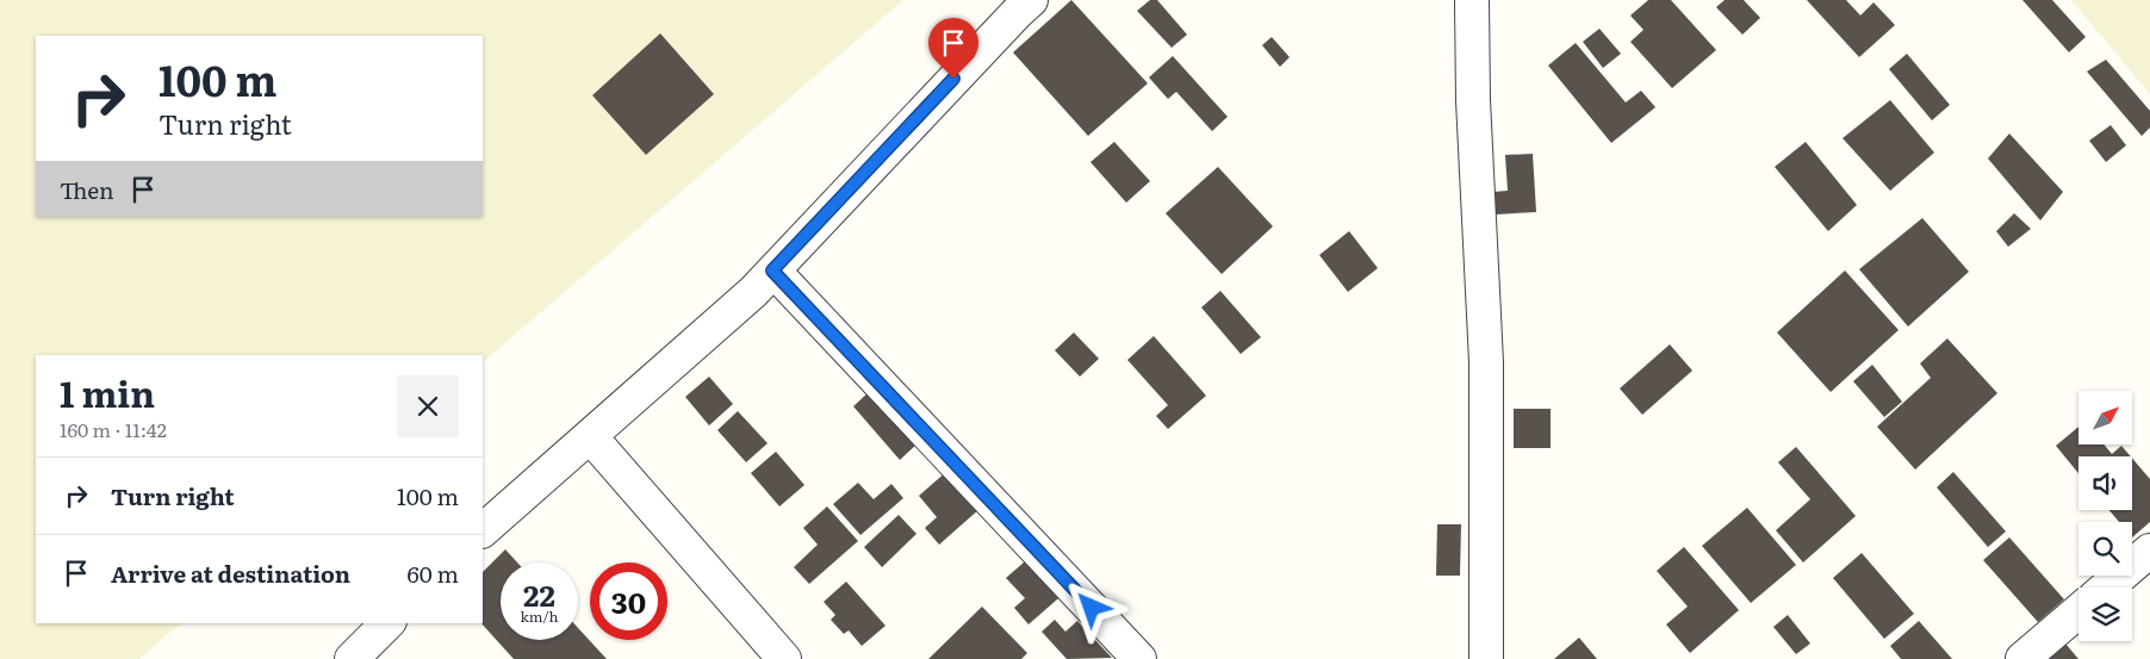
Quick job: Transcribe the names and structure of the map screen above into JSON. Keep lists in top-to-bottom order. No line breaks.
{"north":"top right","page":{"turn":["100 m","Turn right"],"then":"Then","heading":["1 min","160 m · 11:42"],"list":[{"name":"Turn right","value":"100 m"},{"name":"Arrive at destination","value":"60 m"}],"speed":"22 km/h","limit":"30"}}
